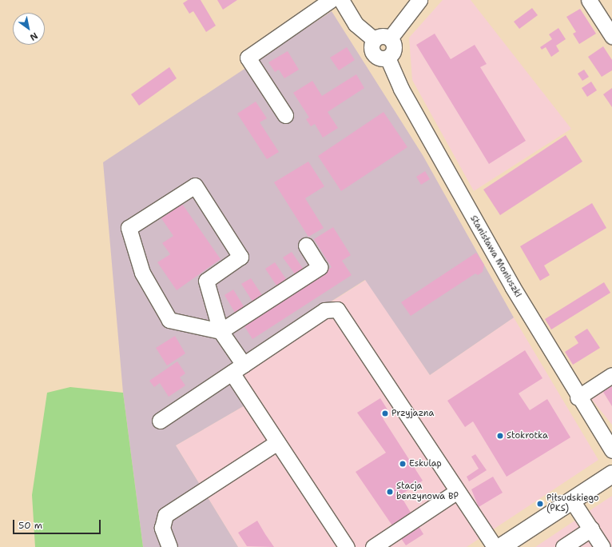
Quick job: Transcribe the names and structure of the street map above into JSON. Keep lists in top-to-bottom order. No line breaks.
{"streets":{"street":["Stanisława Moniuszki"]},"places":["Przyjazna","Stokrotka","Eskulap","Stacja benzynowa BP","Piłsudskiego (PKS)"],"scale_bar":"50 m","north":"bottom right"}
